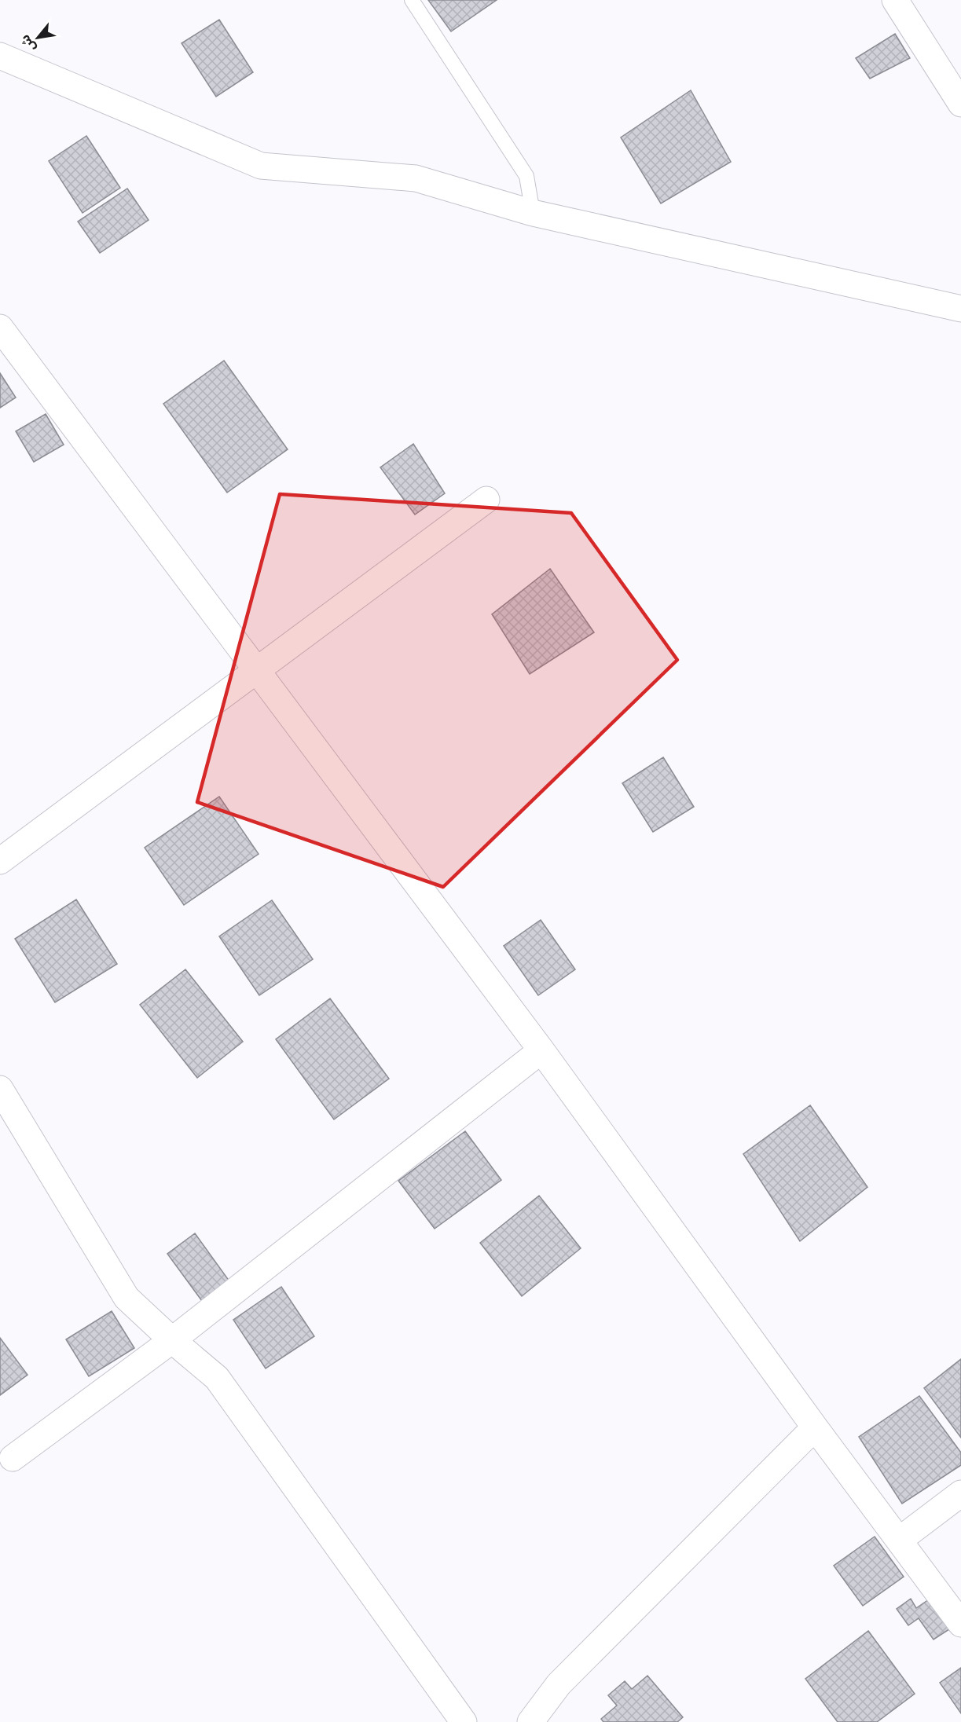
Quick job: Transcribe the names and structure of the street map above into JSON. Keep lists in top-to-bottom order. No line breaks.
{"north":"bottom left"}
